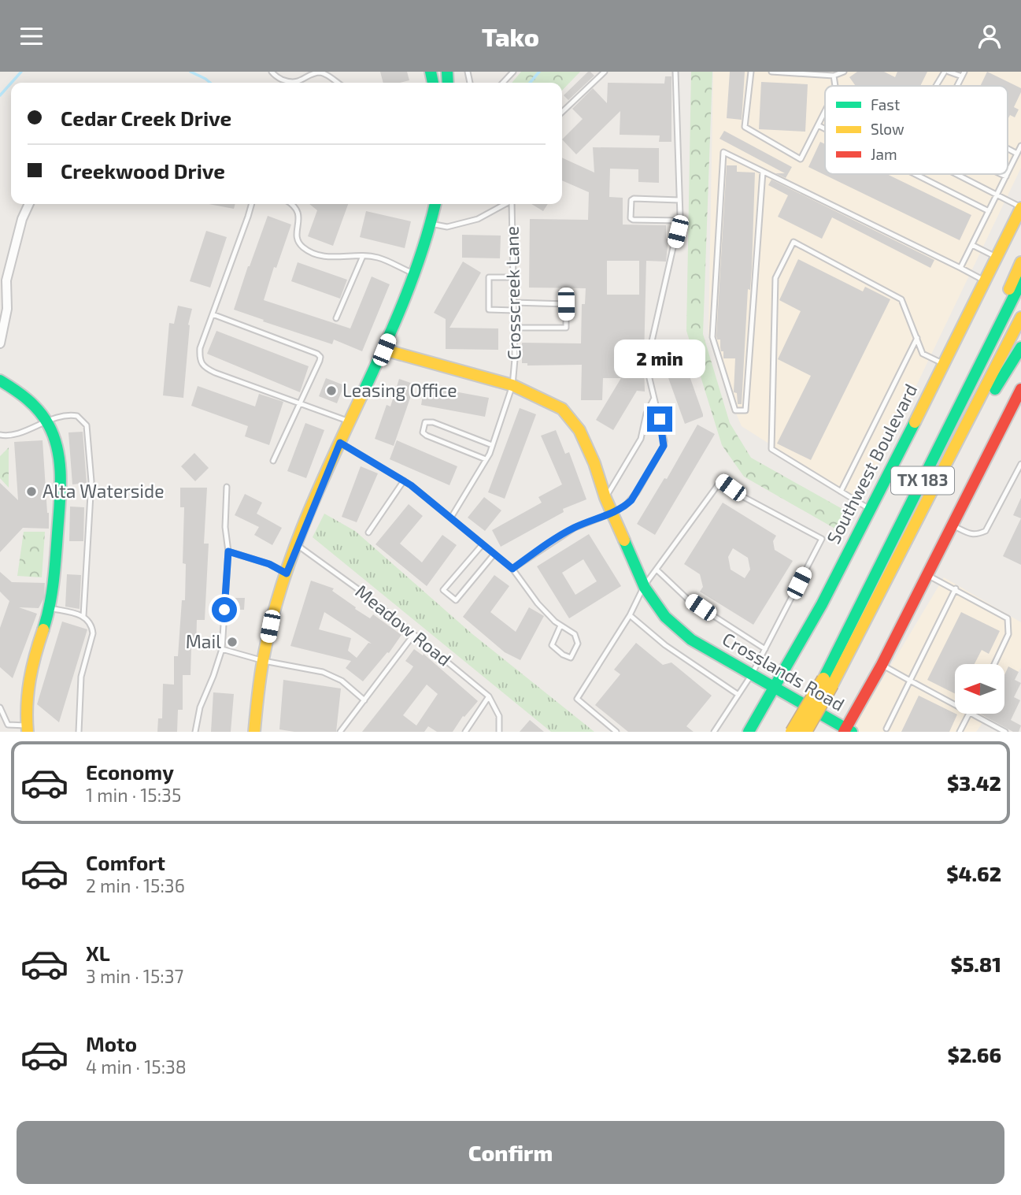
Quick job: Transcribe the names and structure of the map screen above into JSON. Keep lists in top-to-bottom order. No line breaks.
{"streets":{"main road":["Southwest Boulevard","TX 183","Crosslands Road"],"lane":["Crosscreek Lane","Meadow Road"]},"crossings":[["Crosscreek Lane","Crosslands Road"],["Southwest Boulevard","Crosslands Road"]],"places":["Leasing Office","Alta Waterside","Mail"],"legend":["Fast","Slow","Jam"],"north":"left","page":{"header":"Tako","banner":["Cedar Creek Drive","Creekwood Drive"],"bubble":"2 min","list":[{"name":"Economy","note":"1 min · 15:35","value":"$3.42"},{"name":"Comfort","note":"2 min · 15:36","value":"$4.62"},{"name":"XL","note":"3 min · 15:37","value":"$5.81"},{"name":"Moto","note":"4 min · 15:38","value":"$2.66"}],"buttons":"Confirm"}}
